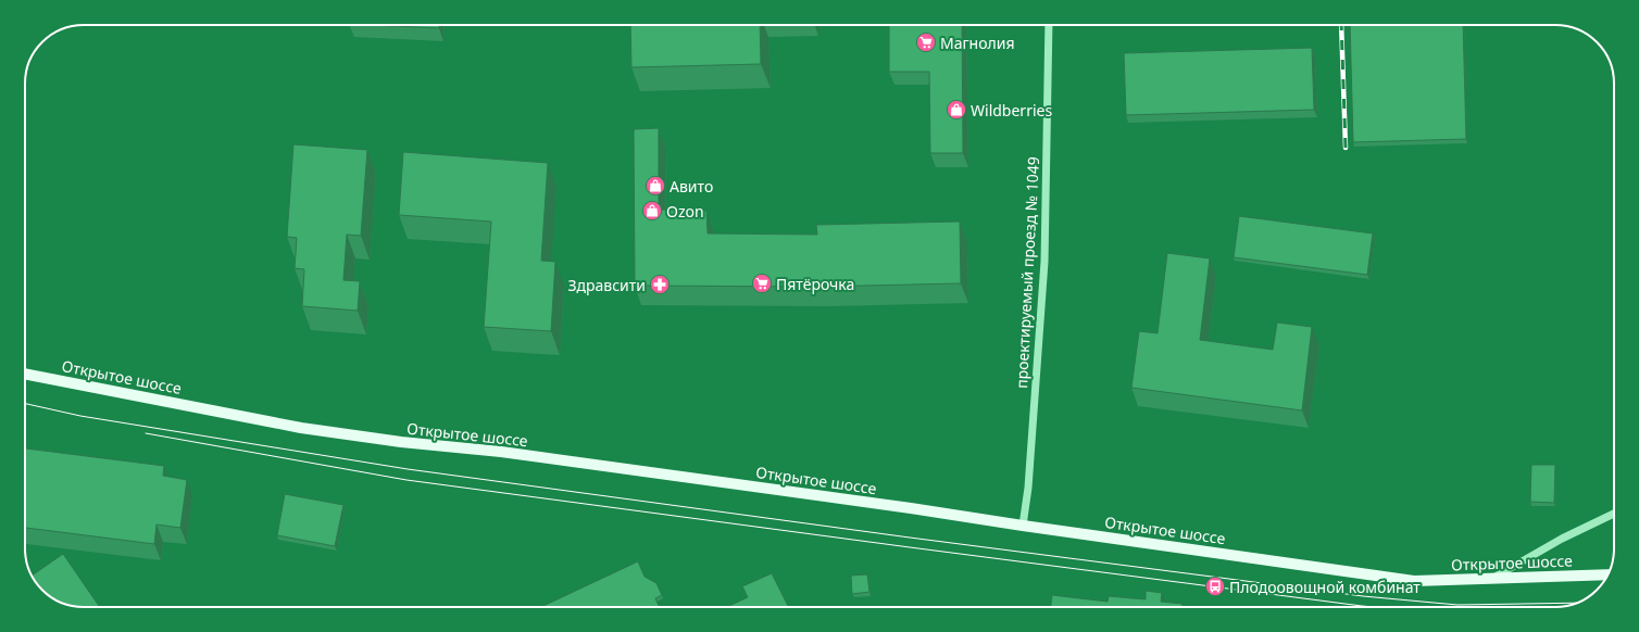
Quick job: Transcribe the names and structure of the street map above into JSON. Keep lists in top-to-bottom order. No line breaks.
{"streets":{"main road":["Открытое шоссе"],"street":["проектируемый проезд № 1049"]},"crossings":[["проектируемый проезд № 1049","Открытое шоссе"]],"places":{"supermarket":["Магнолия","Пятёрочка"],"shop":["Wildberries","Авито","Ozon"],"pharmacy":["Здравсити"],"bus stop":["Плодоовощной комбинат"]}}
